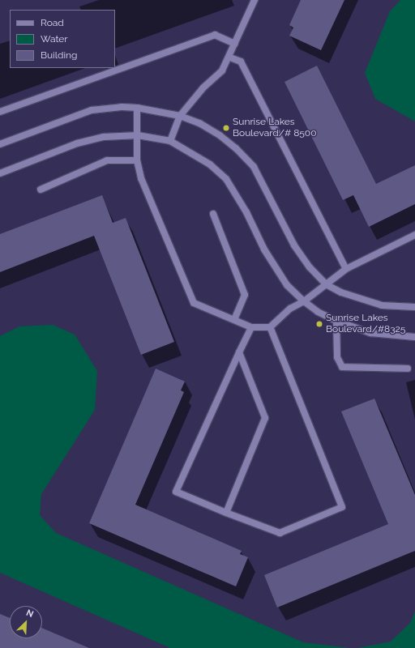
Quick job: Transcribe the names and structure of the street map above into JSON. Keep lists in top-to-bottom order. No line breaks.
{"places":["Sunrise Lakes Boulevard/# 8500","Sunrise Lakes Boulevard/#8325"],"legend":["Road","Water","Building"],"north":"top right"}
